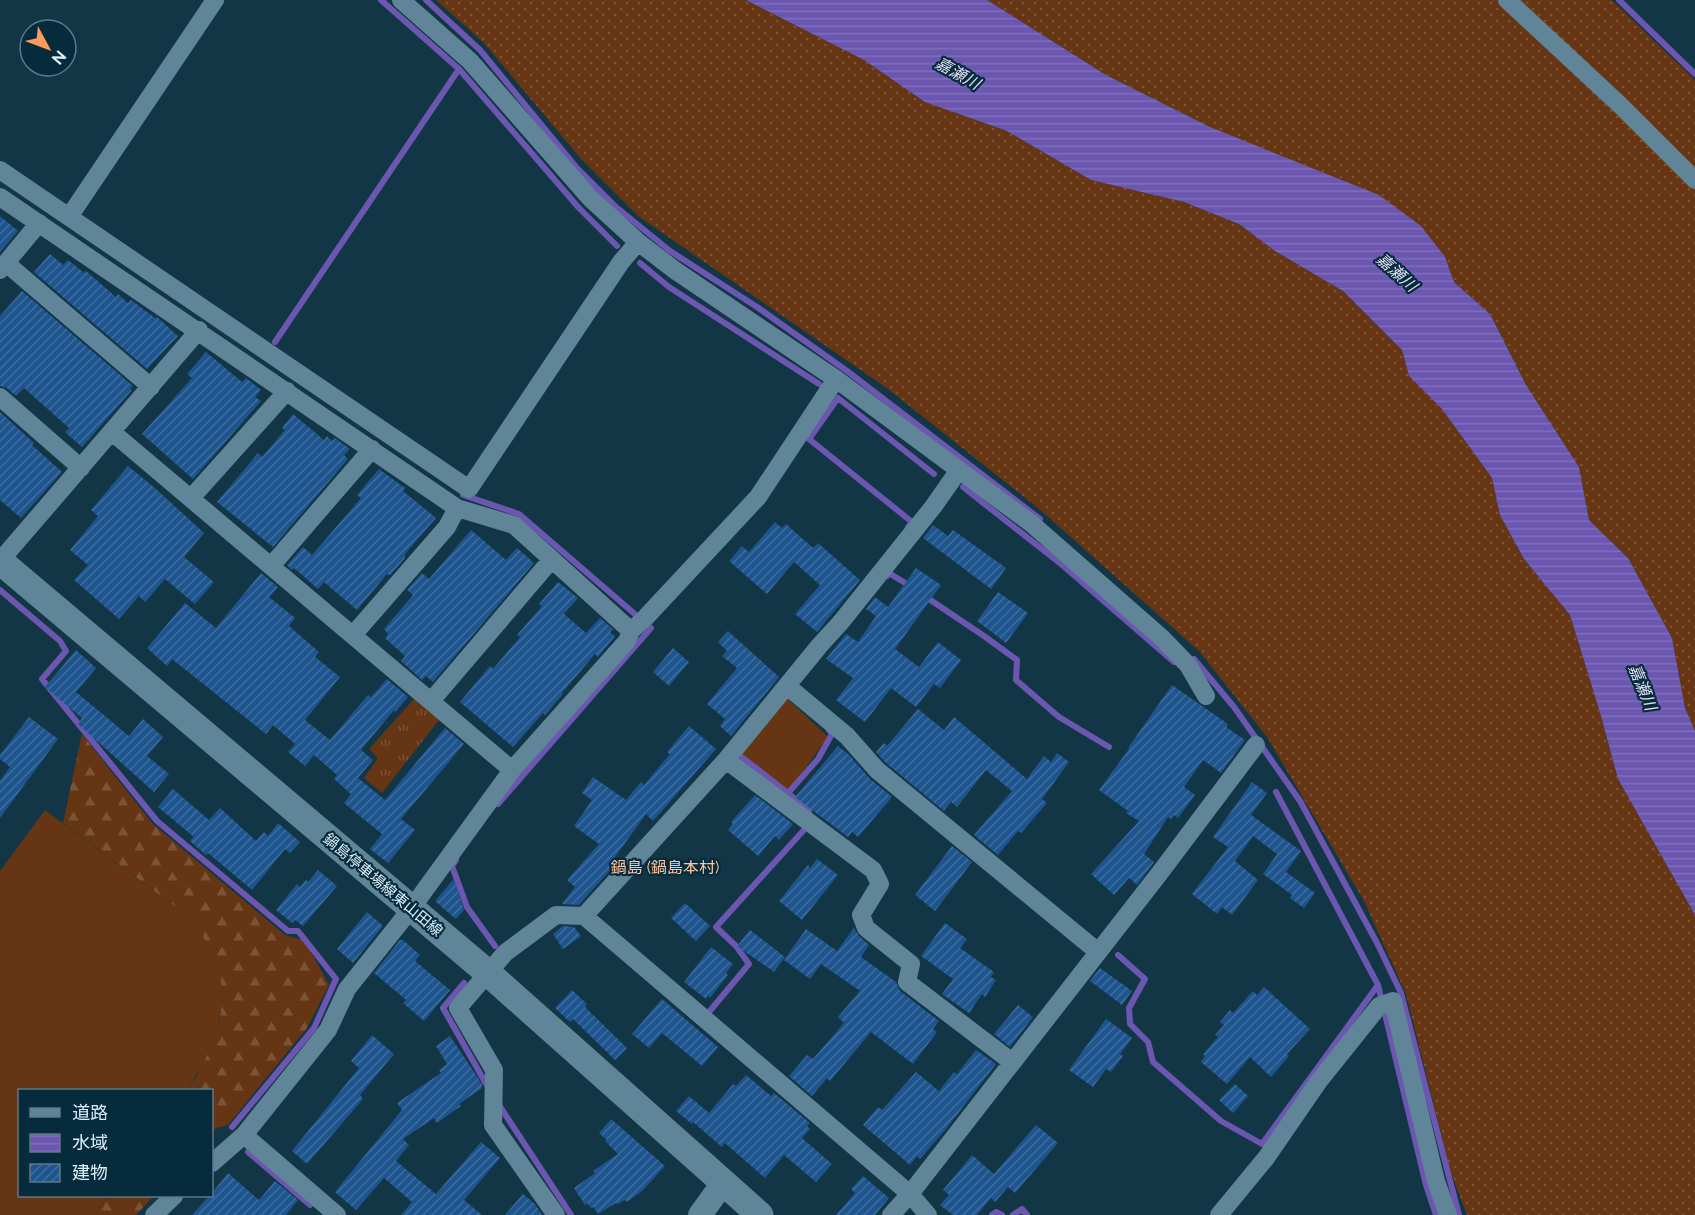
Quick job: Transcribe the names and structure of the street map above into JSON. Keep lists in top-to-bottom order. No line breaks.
{"streets":{"main road":["鍋島停車場線東山田線"]},"districts":["鍋島 (鍋島本村)"],"water":["嘉瀬川"],"legend":["道路","水域","建物"],"north":"bottom right"}
